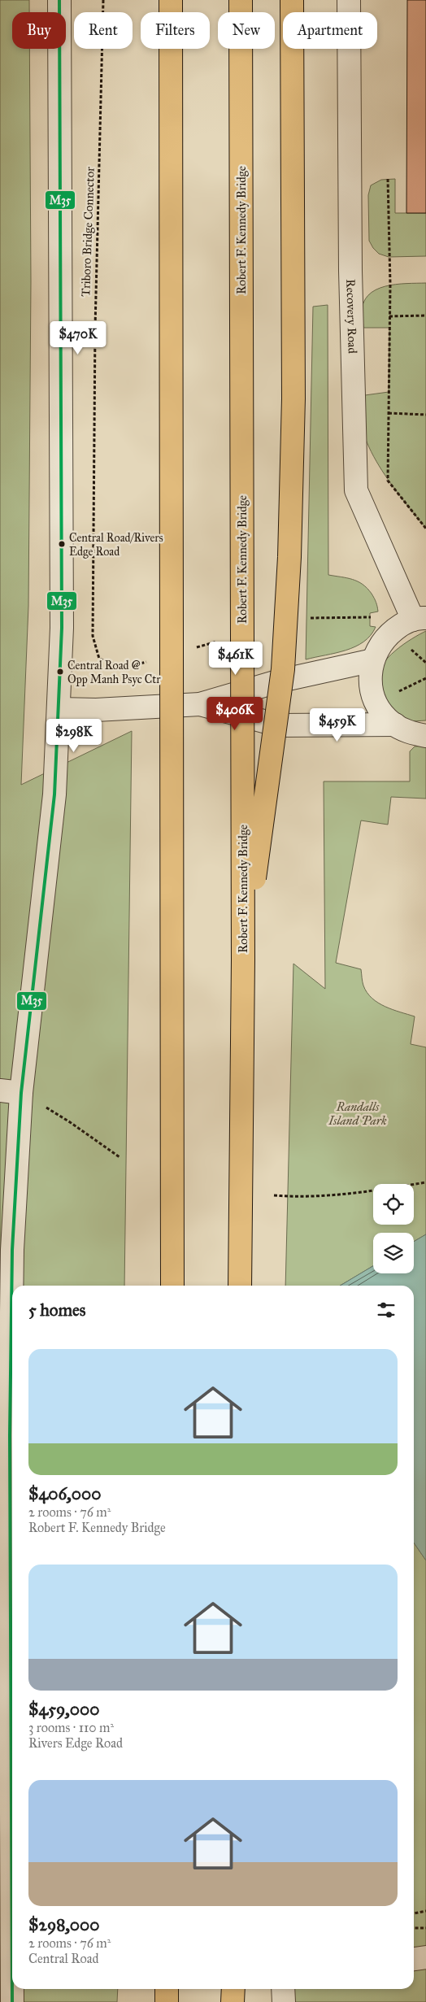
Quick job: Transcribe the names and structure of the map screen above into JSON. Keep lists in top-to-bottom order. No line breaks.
{"streets":{"highway":["Robert F. Kennedy Bridge"],"street":["Recovery Road"],"path":["Triboro Bridge Connector"]},"parks":["Randalls Island Park"],"places":["Central Road/Rivers Edge Road","Central Road @ Opp Manh Psyc Ctr"],"lines":["transit line M35"],"page":{"chip":["Buy","Rent","Filters","New","Apartment"],"price":["$470K","$461K","$406K","$459K","$298K"],"heading":"5 homes","list":[{"name":"$406,000","note":"2 rooms · 76 m² · Robert F. Kennedy Bridge"},{"name":"$459,000","note":"3 rooms · 110 m² · Rivers Edge Road"},{"name":"$298,000","note":"2 rooms · 76 m² · Central Road"}]}}
